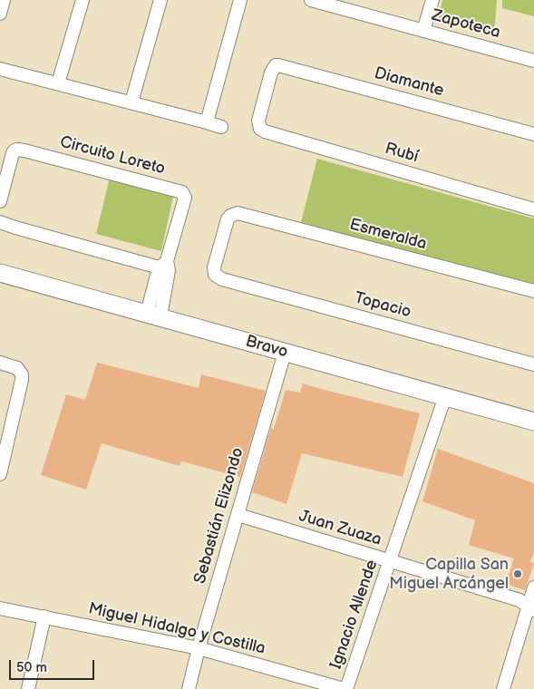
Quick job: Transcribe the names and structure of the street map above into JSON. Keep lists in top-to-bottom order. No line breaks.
{"streets":{"main road":["Bravo"],"street":["Zapoteca","Diamante","Rubí","Circuito Loreto","Esmeralda","Topacio","Sebastián Elizondo","Juan Zuaza","Ignacio Allende","Miguel Hidalgo y Costilla"]},"crossings":[["Diamante","Rubí"],["Esmeralda","Topacio"],["Bravo","Sebastián Elizondo"],["Bravo","Ignacio Allende"],["Sebastián Elizondo","Juan Zuaza"],["Sebastián Elizondo","Miguel Hidalgo y Costilla"],["Juan Zuaza","Ignacio Allende"],["Ignacio Allende","Miguel Hidalgo y Costilla"]],"places":["Capilla San Miguel Arcángel"],"scale_bar":"50 m"}
